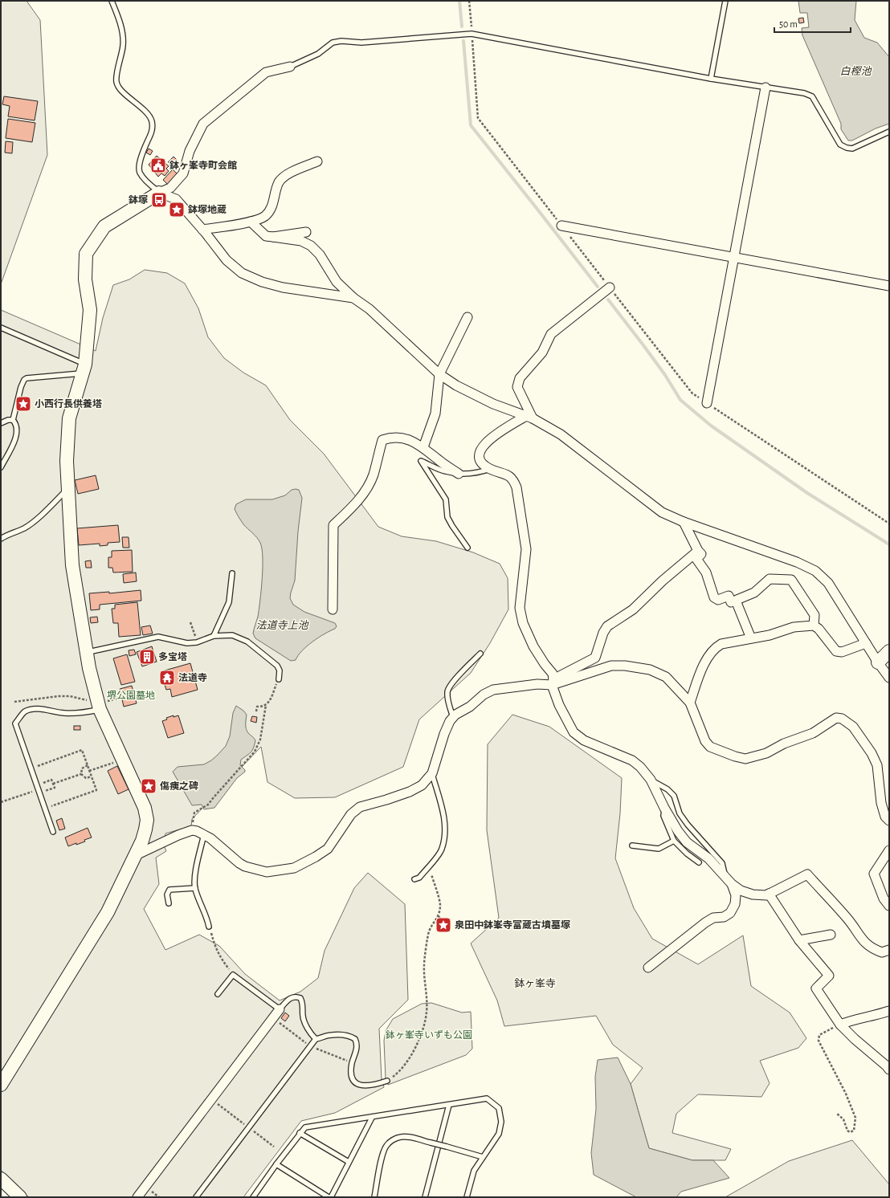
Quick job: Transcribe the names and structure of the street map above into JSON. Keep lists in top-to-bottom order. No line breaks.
{"districts":["鉢ヶ峯寺"],"water":["白樫池","法道寺上池"],"parks":["堺公園墓地","鉢ヶ峯寺いずも公園"],"places":{"public building":["鉢ヶ峯寺町会館"],"bus stop":["鉢塚"],"place":["鉢塚地蔵","小西行長供養塔","傷痍之碑","泉田中鉢峯寺富蔵古墳墓塚"],"building":["多宝塔"],"temple":["法道寺"]},"scale_bar":"50 m"}
